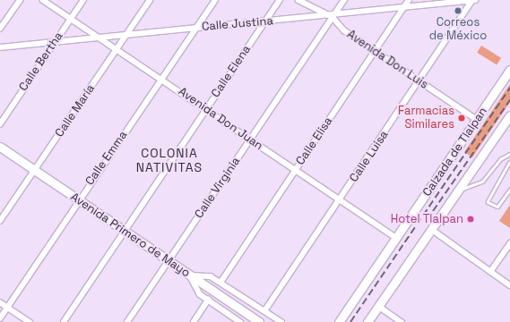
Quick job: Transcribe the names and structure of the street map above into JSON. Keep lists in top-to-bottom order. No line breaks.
{"streets":{"main road":["Calzada de Tlalpan","Avenida Primero de Mayo"],"street":["Calle Justina","Avenida Don Luis","Calle Bertha","Calle Elena","Calle María","Avenida Don Juan","Calle Elisa","Calle Luisa","Calle Emma","Calle Virginia"]},"crossings":[["Calle Justina","Avenida Don Luis"],["Calle Justina","Calle Bertha"],["Calle Justina","Calle Elena"],["Calle Justina","Calle María"],["Calle Justina","Avenida Don Juan"],["Calle Justina","Calle Elisa"],["Calle Justina","Calle Luisa"],["Calle Justina","Calle Emma"],["Calle Justina","Calle Virginia"],["Avenida Don Luis","Calle Elisa"],["Avenida Don Luis","Calzada de Tlalpan"],["Avenida Don Luis","Calle Luisa"],["Avenida Don Luis","Calle Virginia"],["Calle Bertha","Avenida Don Juan"],["Calle Elena","Avenida Don Juan"],["Calle Elena","Avenida Primero de Mayo"],["Calle María","Avenida Don Juan"],["Calle María","Avenida Primero de Mayo"],["Avenida Don Juan","Calle Elisa"],["Avenida Don Juan","Calzada de Tlalpan"],["Avenida Don Juan","Calle Luisa"],["Avenida Don Juan","Calle Emma"],["Avenida Don Juan","Calle Virginia"],["Calle Emma","Avenida Primero de Mayo"],["Calle Virginia","Avenida Primero de Mayo"]],"districts":["COLONIA NATIVITAS"],"places":["Correos de México","Farmacias Similares","Hotel Tlalpan"]}
